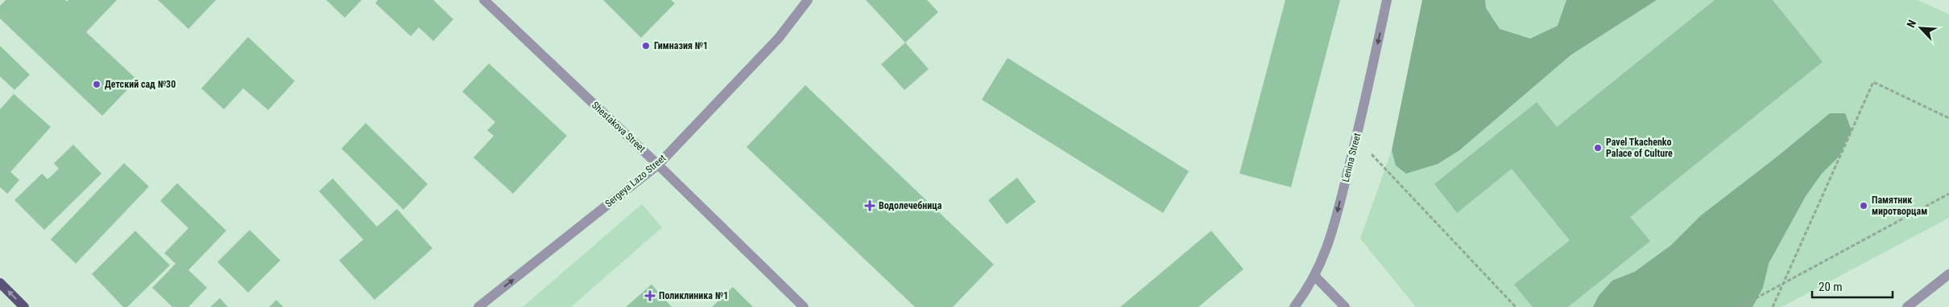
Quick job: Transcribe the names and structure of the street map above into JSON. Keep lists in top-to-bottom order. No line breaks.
{"streets":{"street":["Shestakova Street","Lenina Street","Sergeya Lazo Street"]},"crossings":[["Shestakova Street","Sergeya Lazo Street"]],"one_way":["Lenina Street","Sergeya Lazo Street"],"places":{"other":["Гимназия №1","Детский сад №30","Pavel Tkachenko Palace of Culture","Памятник миротворцам"],"health":["Водолечебница","Поликлиника №1"]},"scale_bar":"20 m","north":"top left"}
